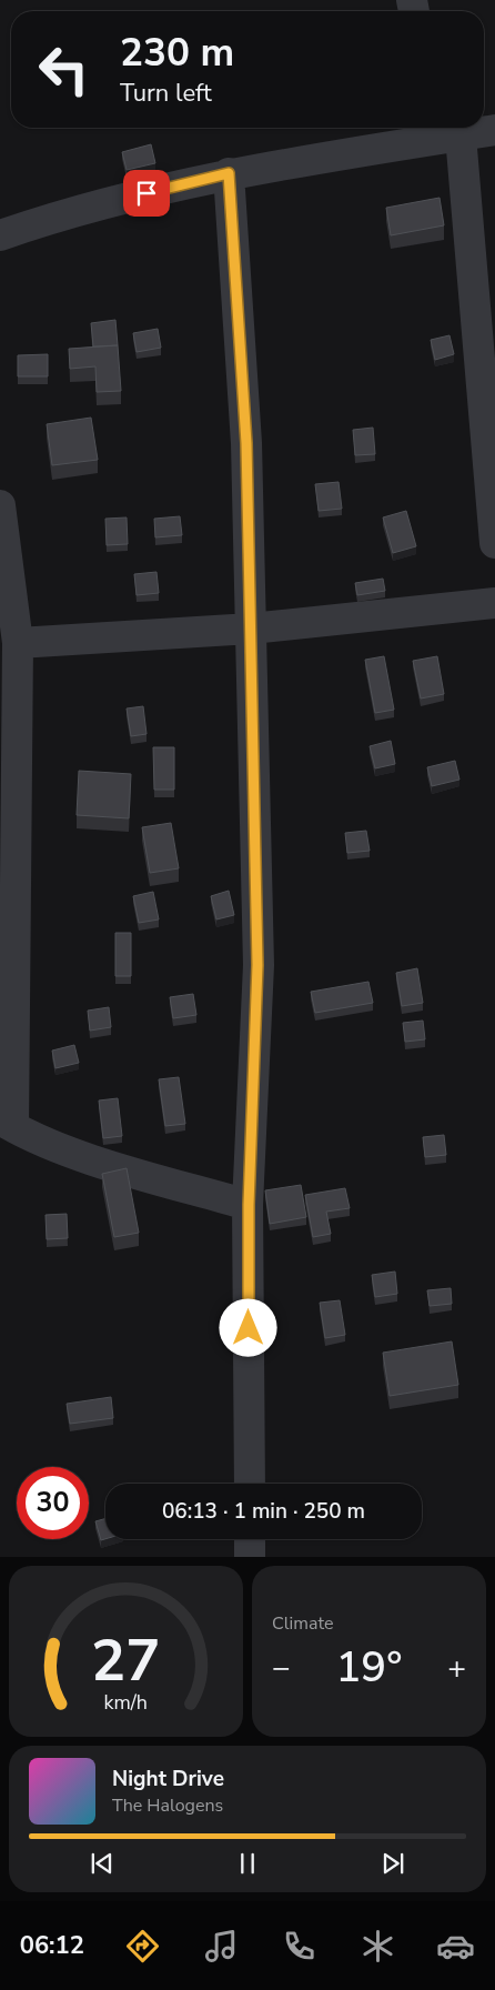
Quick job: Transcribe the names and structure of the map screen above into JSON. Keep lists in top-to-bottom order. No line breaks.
{"page":{"turn":["230 m","Turn left"],"limit":"30","trip":"06:13 · 1 min · 250 m","tile":"Climate","heat":["−","19°","+"],"song":["Night Drive","The Halogens"],"tabs":"06:12","gauge":["27","km/h"]}}
